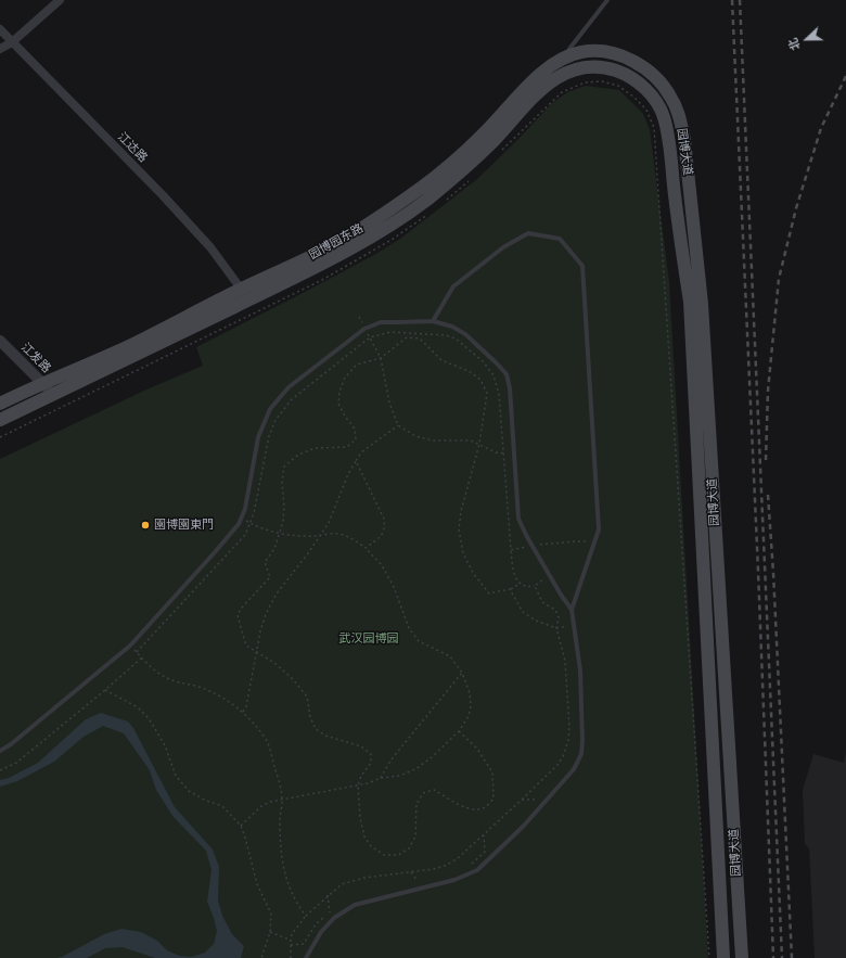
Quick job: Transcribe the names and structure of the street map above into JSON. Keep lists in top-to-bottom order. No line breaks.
{"streets":{"main road":["园博大道","园博园东路"],"street":["江达路","江发路"]},"crossings":[["江达路","园博园东路"],["园博大道","园博园东路"],["园博园东路","江发路"]],"parks":["武汉园博园"],"places":["園博園東門"],"north":"left"}
